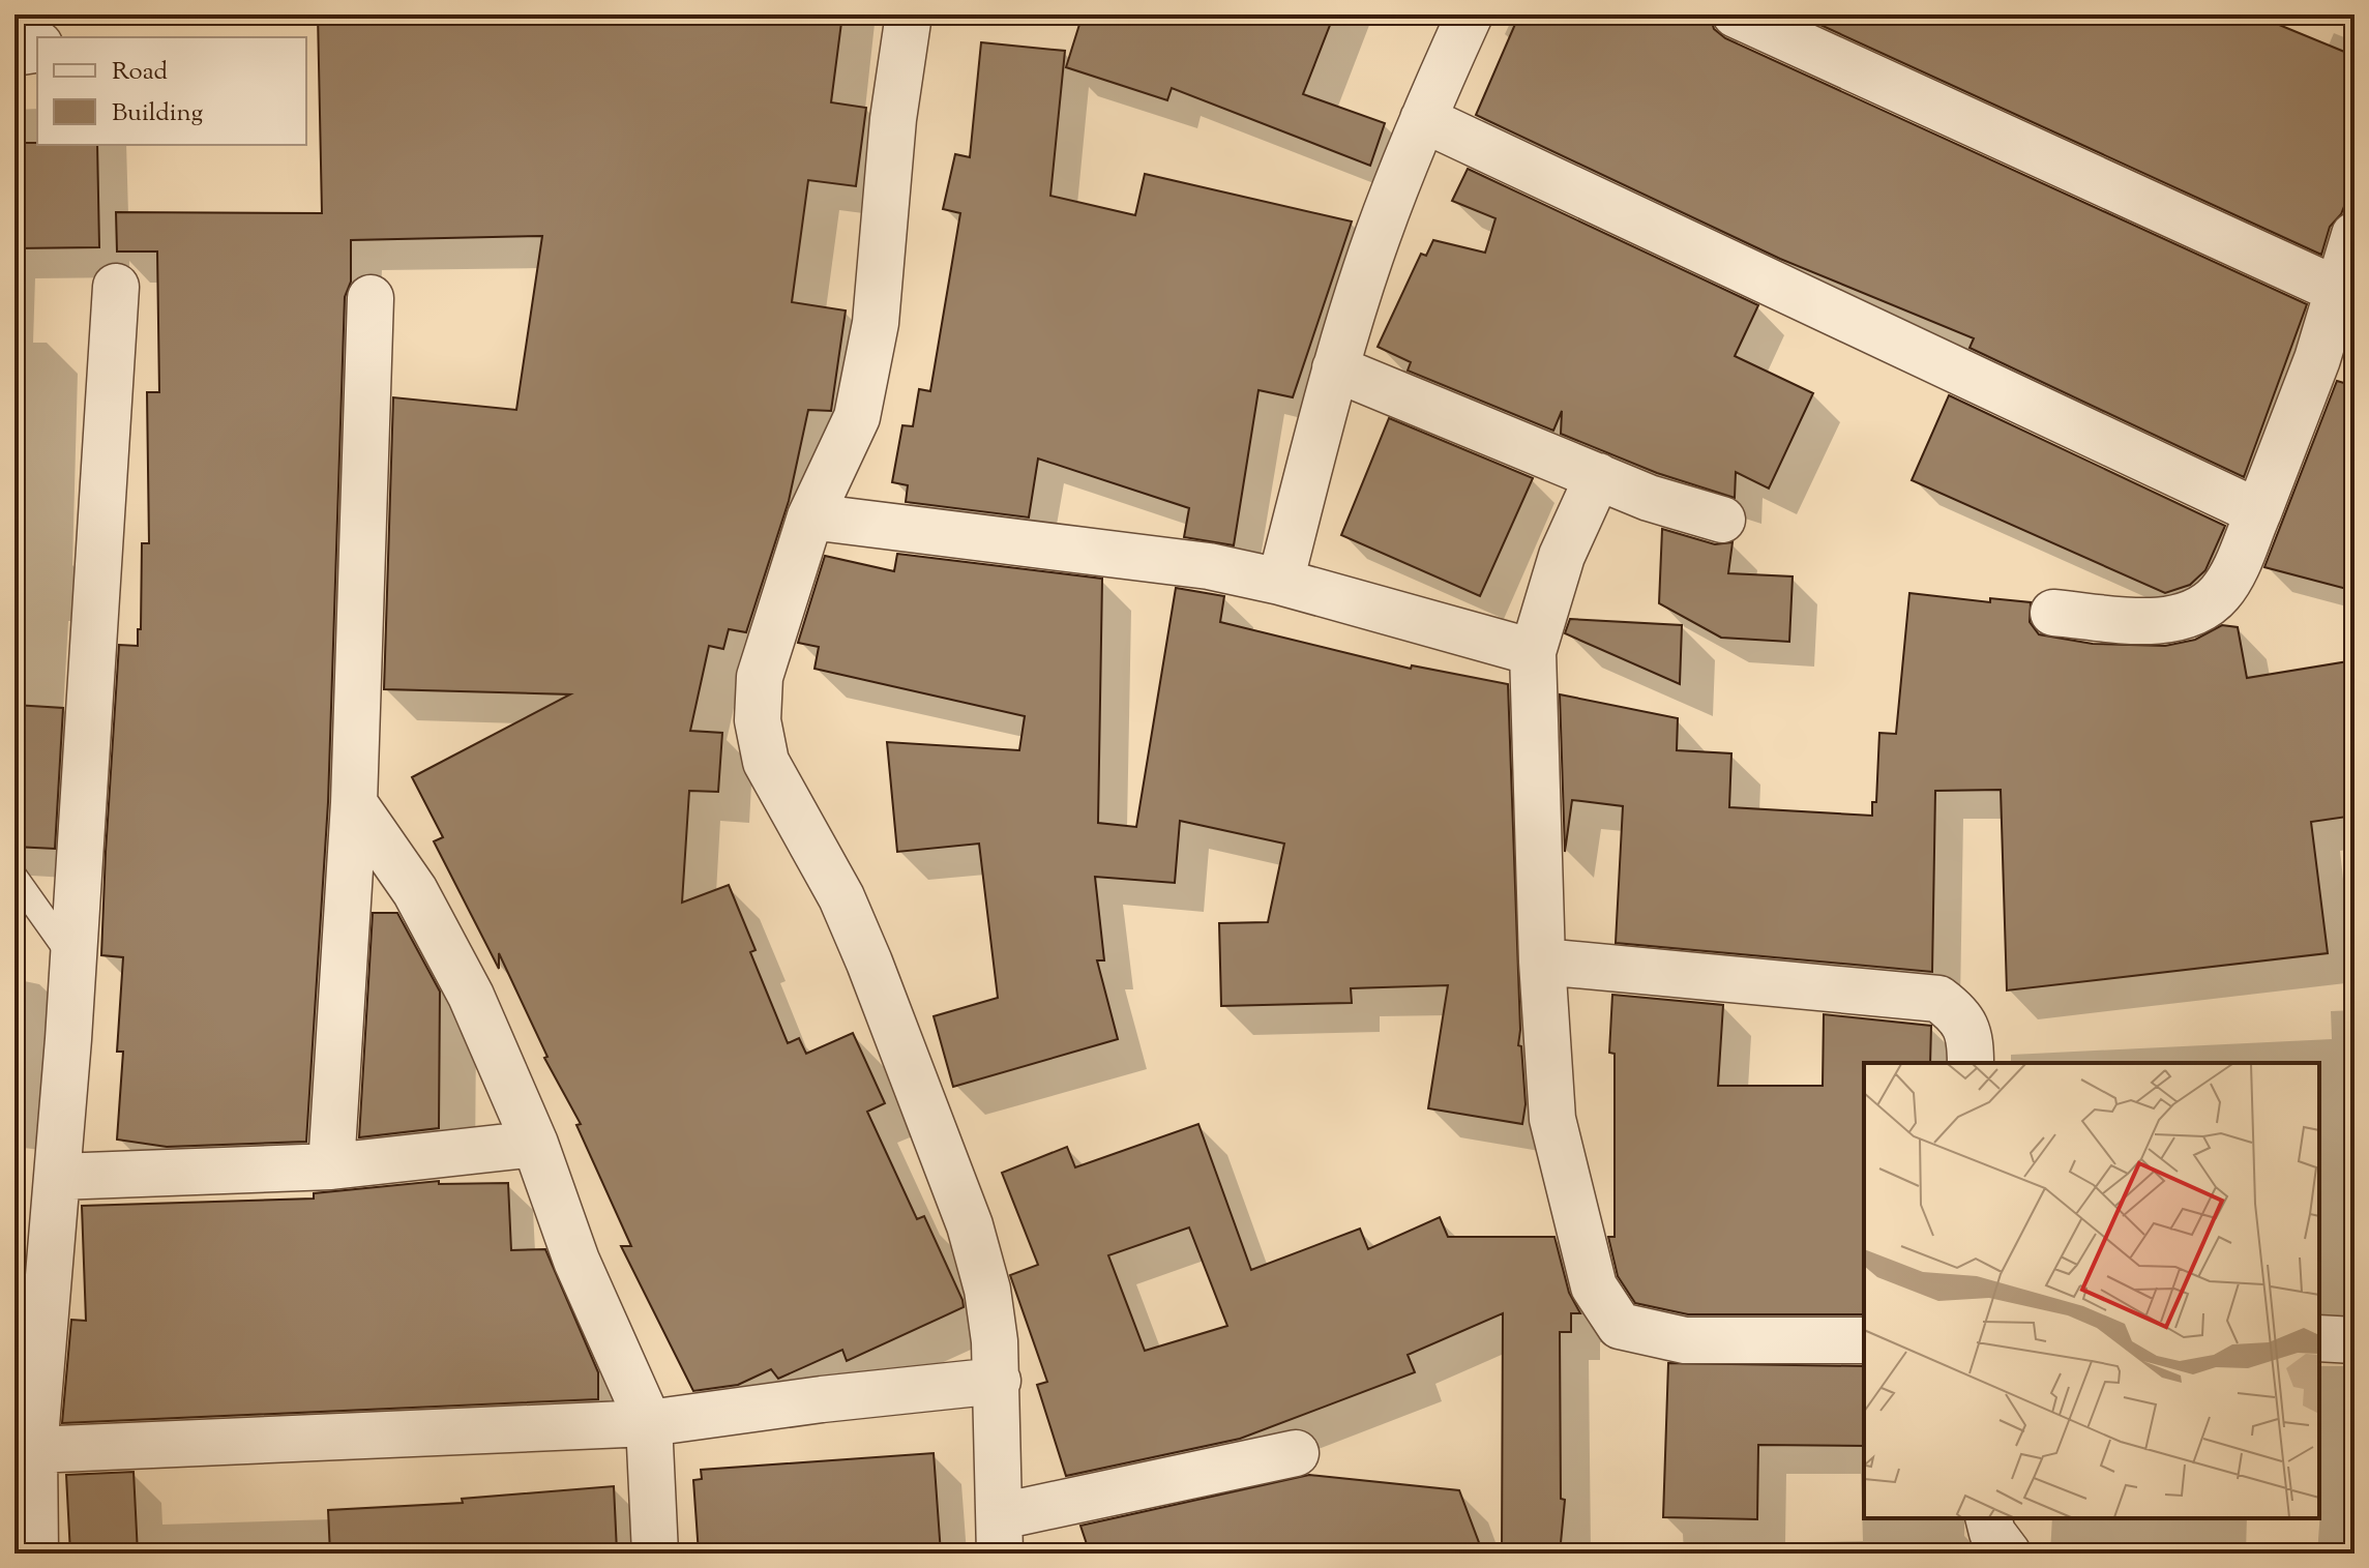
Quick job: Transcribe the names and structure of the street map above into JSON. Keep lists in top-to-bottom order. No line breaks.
{"legend":["Road","Building"]}
